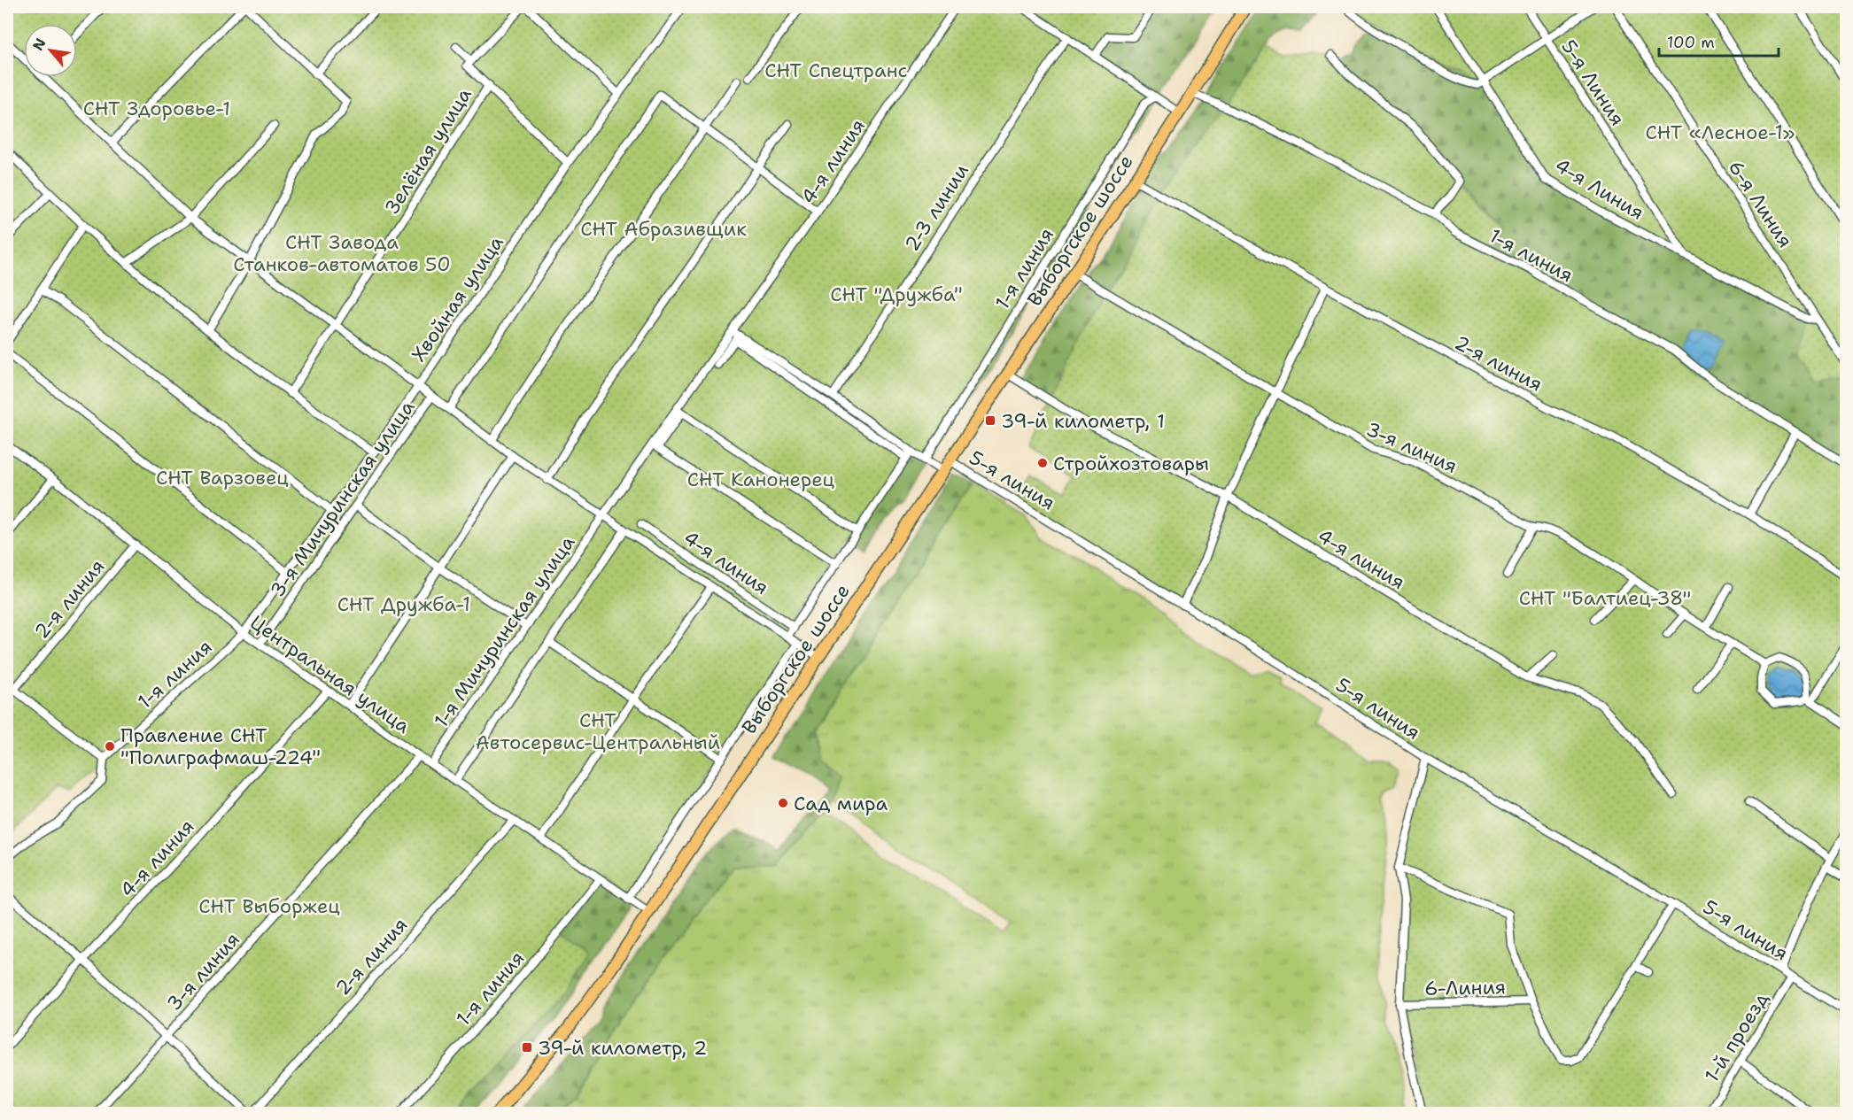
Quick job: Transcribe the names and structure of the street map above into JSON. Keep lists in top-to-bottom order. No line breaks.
{"streets":{"main road":["Выборгское шоссе"],"street":["5-я Линия","Зелёная улица","4-я линия","4-я Линия","6-я Линия","2-3 линии","1-я линия","Хвойная улица","2-я линия","3-я линия","5-я линия","3-я Мичуринская улица","1-я Мичуринская улица","Центральная улица","6-Линия","1-й проезд"]},"crossings":[["5-я Линия","4-я Линия"],["4-я линия","Выборгское шоссе"],["4-я линия","1-я Мичуринская улица"],["4-я линия","Центральная улица"],["4-я Линия","6-я Линия"],["Выборгское шоссе","1-я линия"],["Выборгское шоссе","2-я линия"],["Выборгское шоссе","3-я линия"],["Выборгское шоссе","5-я линия"],["Выборгское шоссе","Центральная улица"],["1-я линия","Хвойная улица"],["1-я линия","Центральная улица"],["2-я линия","Центральная улица"],["3-я линия","Центральная улица"],["5-я линия","1-й проезд"],["3-я Мичуринская улица","Центральная улица"],["1-я Мичуринская улица","Центральная улица"]],"parks":["СНТ Спецтранс","СНТ Здоровье-1","СНТ «Лесное-1»","СНТ Абразивщик","СНТ Завода Станков-автоматов 50","СНТ \"Дружба\"","СНТ Варзовец","СНТ Канонерец","СНТ \"Балтиец-38\"","СНТ Дружба-1","СНТ Автосервис-Центральный","СНТ Выборжец"],"places":{"transit":["39-й километр, 1","39-й километр, 2"],"other":["Стройхозтовары","Правление СНТ \"Полиграфмаш-224\"","Сад мира"]},"scale_bar":"100 m","north":"top left"}
